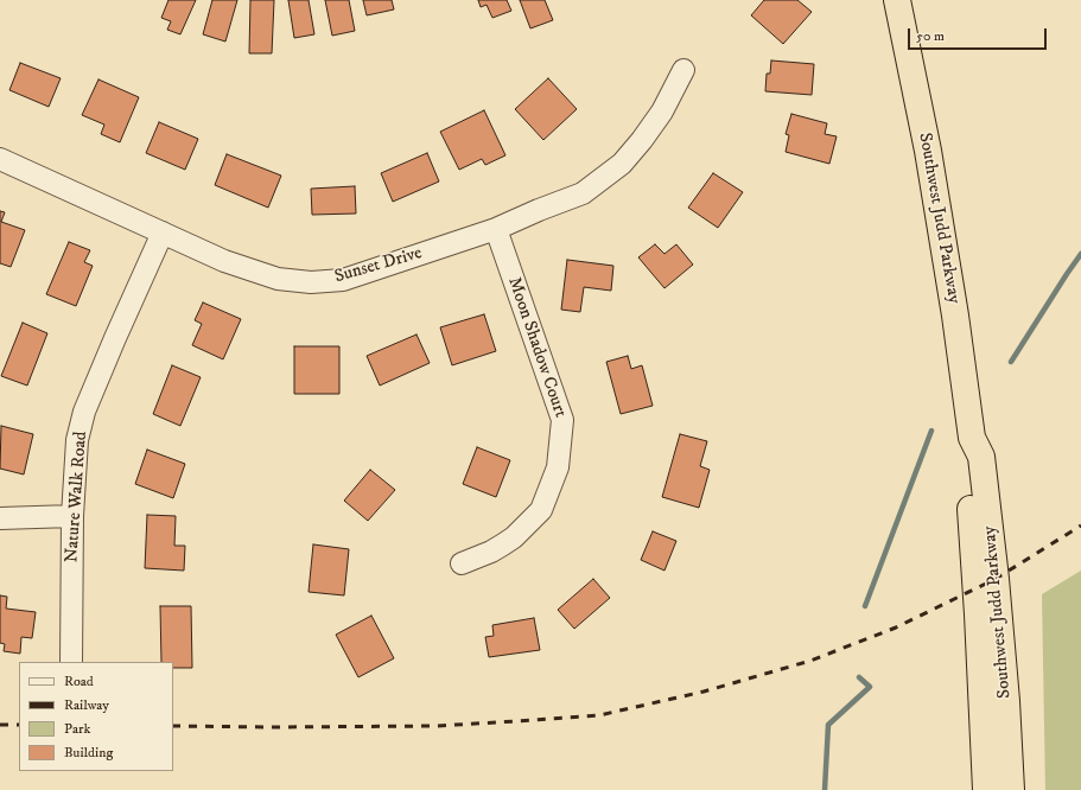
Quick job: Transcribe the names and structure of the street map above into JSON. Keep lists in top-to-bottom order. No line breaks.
{"streets":{"highway":["Southwest Judd Parkway"],"street":["Sunset Drive","Moon Shadow Court","Nature Walk Road"]},"crossings":[["Sunset Drive","Moon Shadow Court"],["Sunset Drive","Nature Walk Road"]],"legend":["Road","Railway","Park","Building"],"scale_bar":"50 m"}
